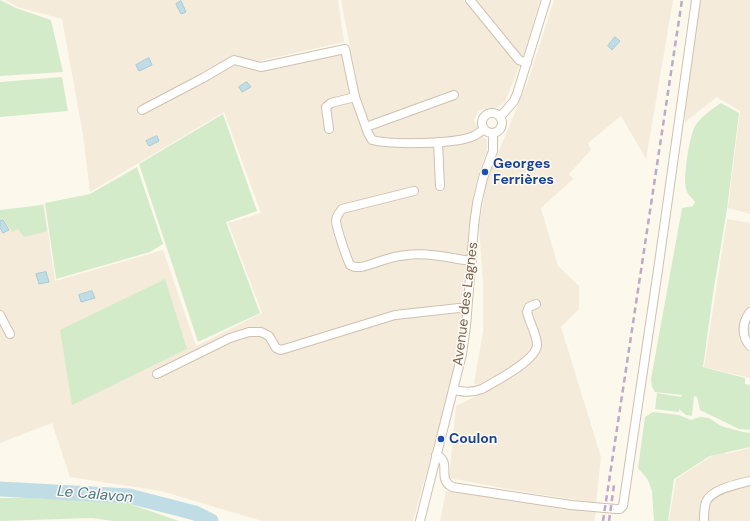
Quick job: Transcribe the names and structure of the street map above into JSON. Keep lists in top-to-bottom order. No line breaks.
{"streets":{"street":["Avenue des Lagnes"]},"water":["Le Calavon"],"places":["Georges Ferrières","Coulon"]}
